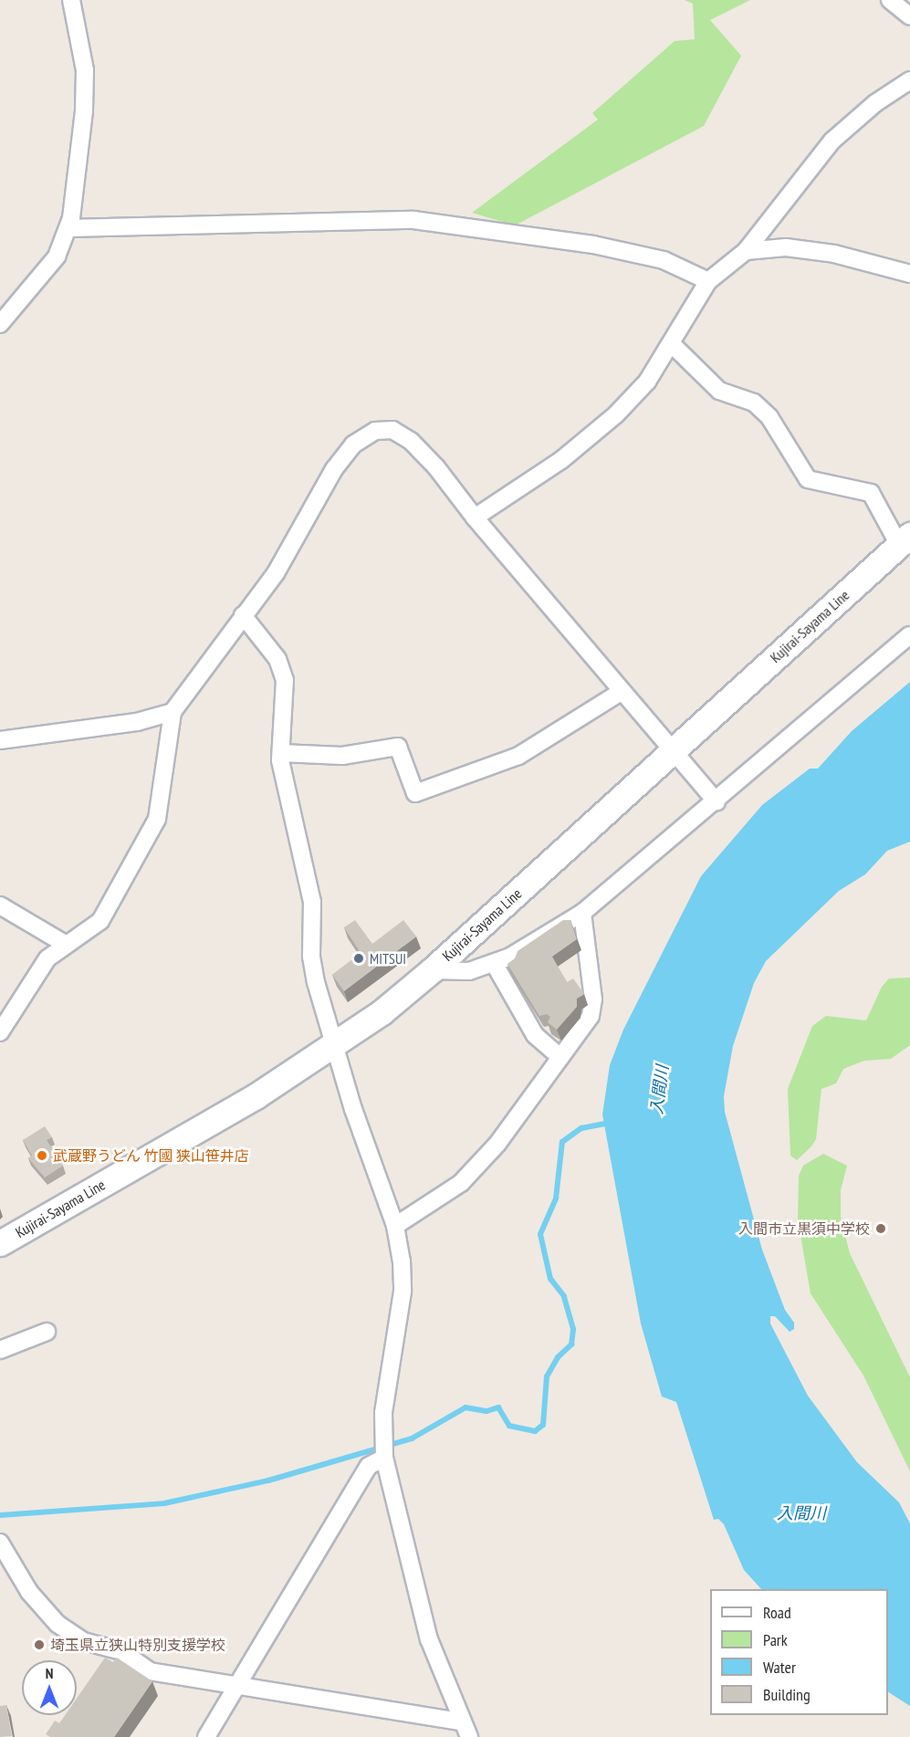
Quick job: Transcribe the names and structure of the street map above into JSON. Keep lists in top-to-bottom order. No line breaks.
{"streets":{"main road":["Kujirai-Sayama Line"]},"water":["入間川"],"places":["MITSUI","武蔵野うどん 竹國 狭山笹井店","入間市立黒須中学校","埼玉県立狭山特別支援学校"],"legend":["Road","Park","Water","Building"],"north":"top"}
